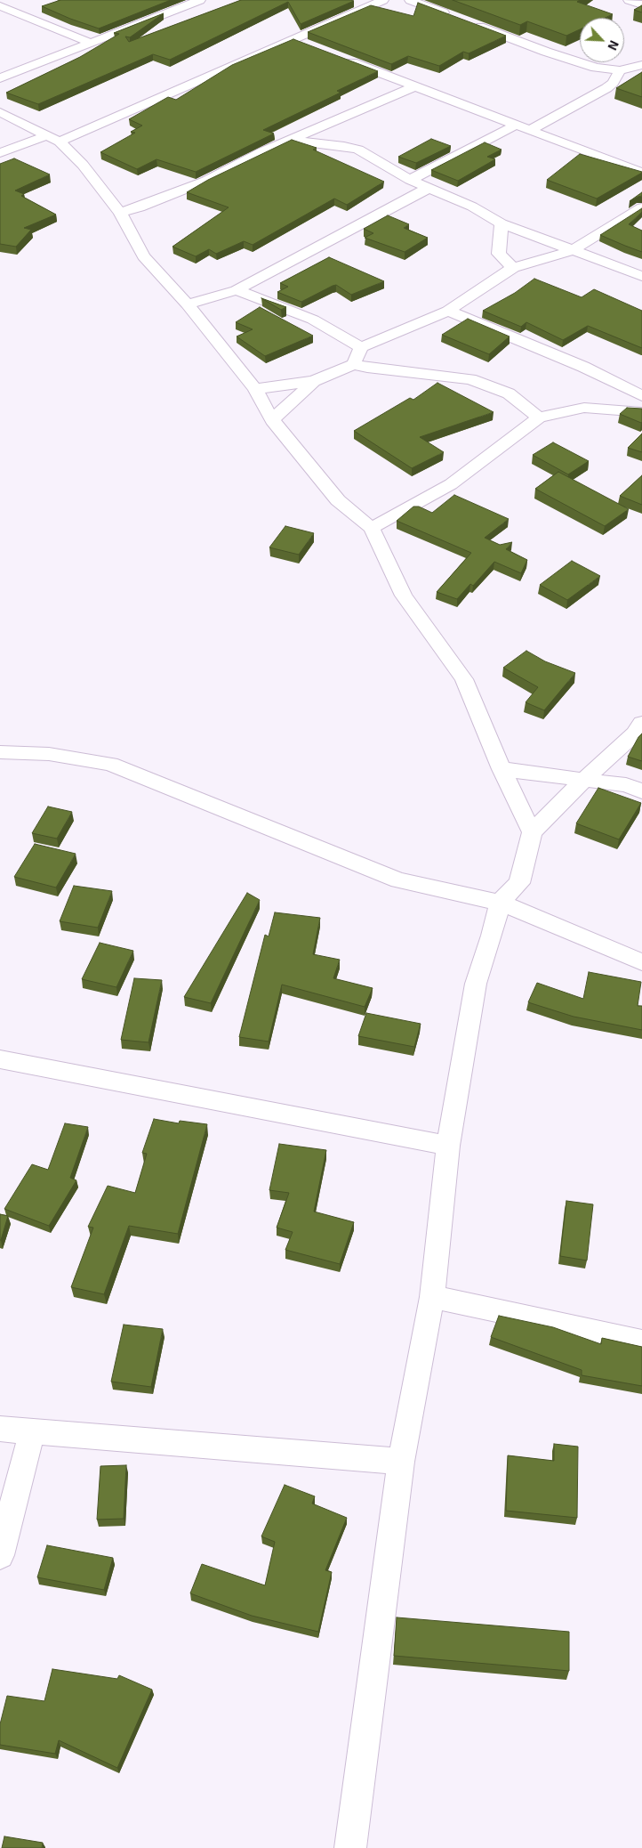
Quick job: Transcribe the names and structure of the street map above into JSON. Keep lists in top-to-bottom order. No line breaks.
{"north":"bottom right"}
